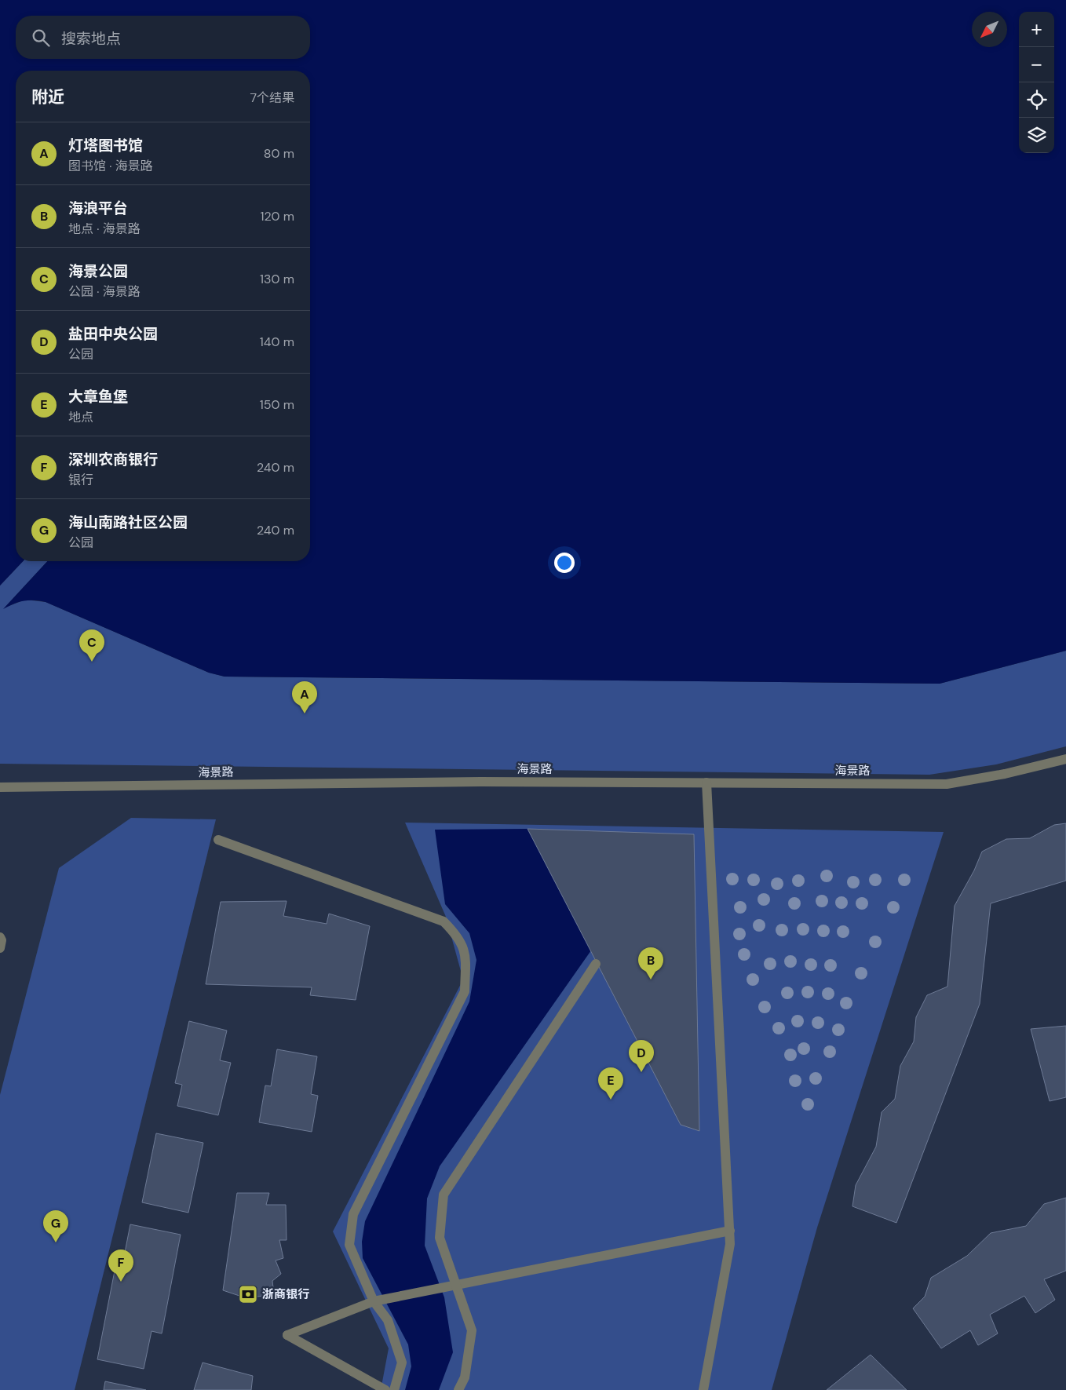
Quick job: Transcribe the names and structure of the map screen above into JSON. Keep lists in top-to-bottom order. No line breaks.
{"streets":{"street":["海景路"]},"places":{"bank":["浙商银行"]},"north":"bottom left","page":{"map_buttons":["+","−"],"search":"搜索地点","heading":["附近","7个结果"],"list":[{"mark":"A","name":"灯塔图书馆","note":"图书馆 · 海景路","value":"80 m"},{"mark":"B","name":"海浪平台","note":"地点 · 海景路","value":"120 m"},{"mark":"C","name":"海景公园","note":"公园 · 海景路","value":"130 m"},{"mark":"D","name":"盐田中央公园","note":"公园","value":"140 m"},{"mark":"E","name":"大章鱼堡","note":"地点","value":"150 m"},{"mark":"F","name":"深圳农商银行","note":"银行","value":"240 m"},{"mark":"G","name":"海山南路社区公园","note":"公园","value":"240 m"}],"pins":["C","A","B","D","E","G","F"]}}
